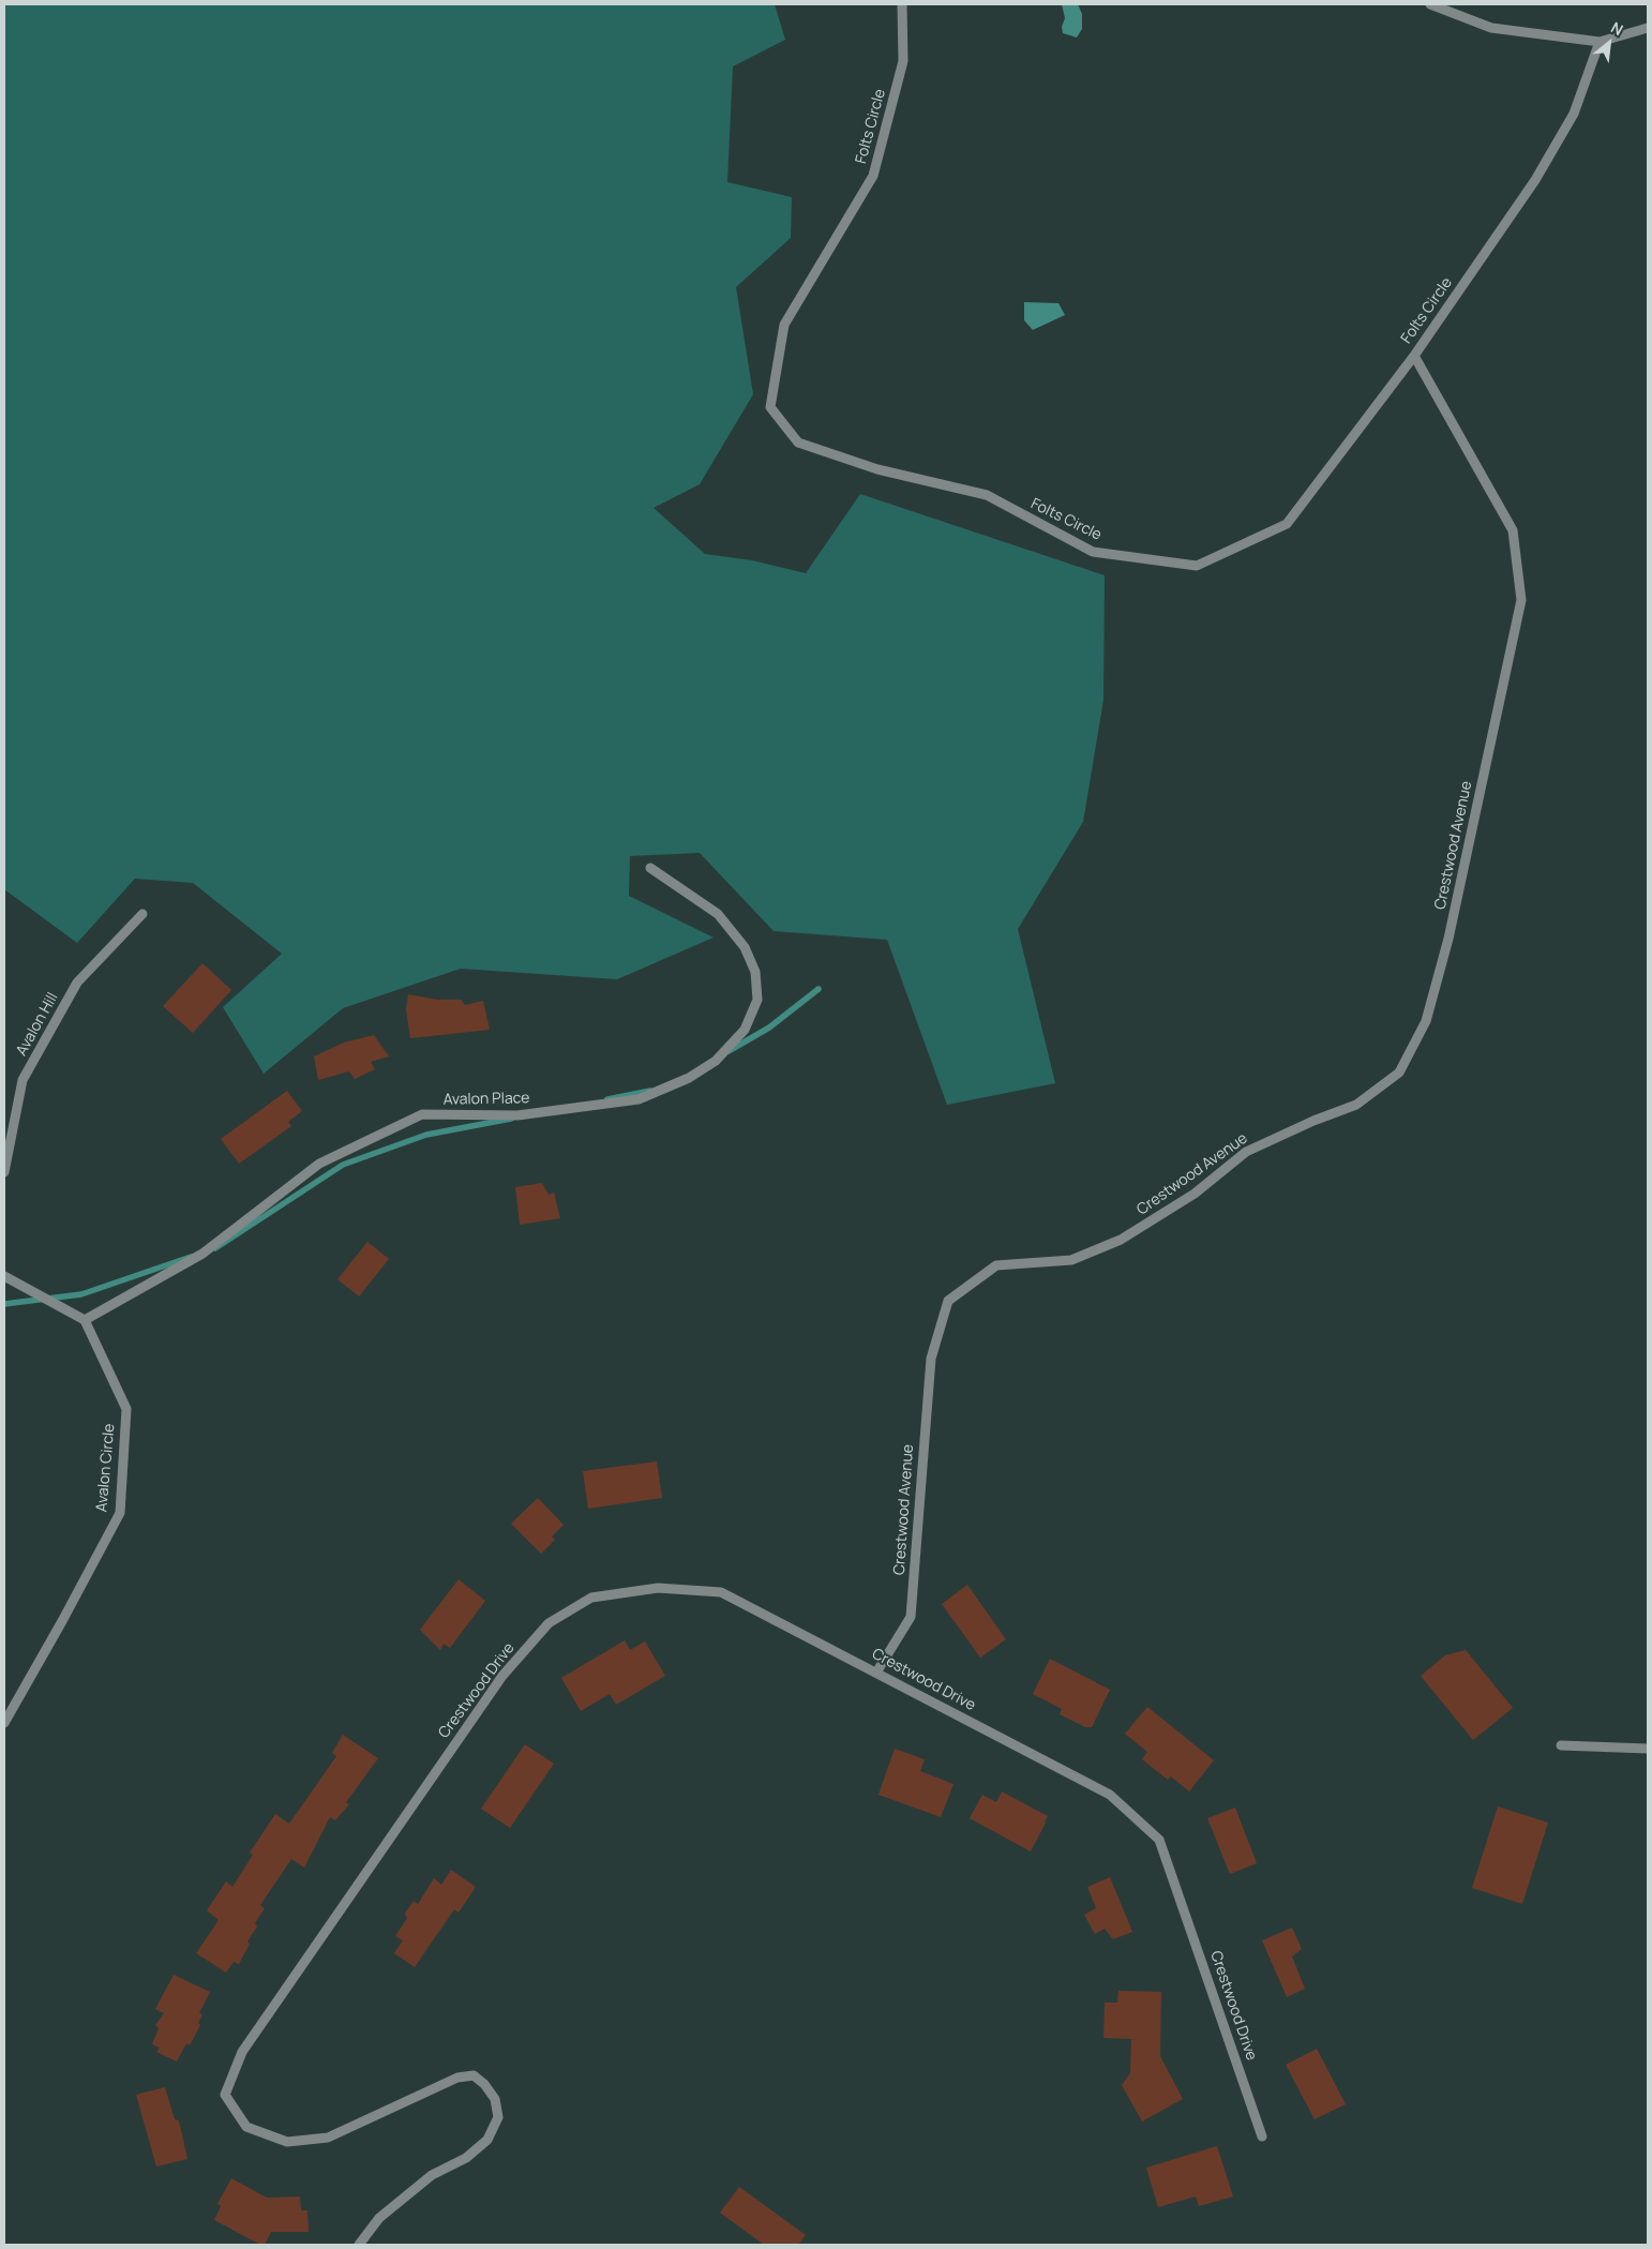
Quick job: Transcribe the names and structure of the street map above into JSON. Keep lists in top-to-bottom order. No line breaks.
{"streets":{"street":["Folts Circle","Crestwood Avenue","Avalon Hill","Avalon Place","Avalon Circle","Crestwood Drive"]},"crossings":[["Folts Circle","Crestwood Avenue"],["Crestwood Avenue","Crestwood Drive"],["Avalon Place","Avalon Circle"]],"north":"top right"}
